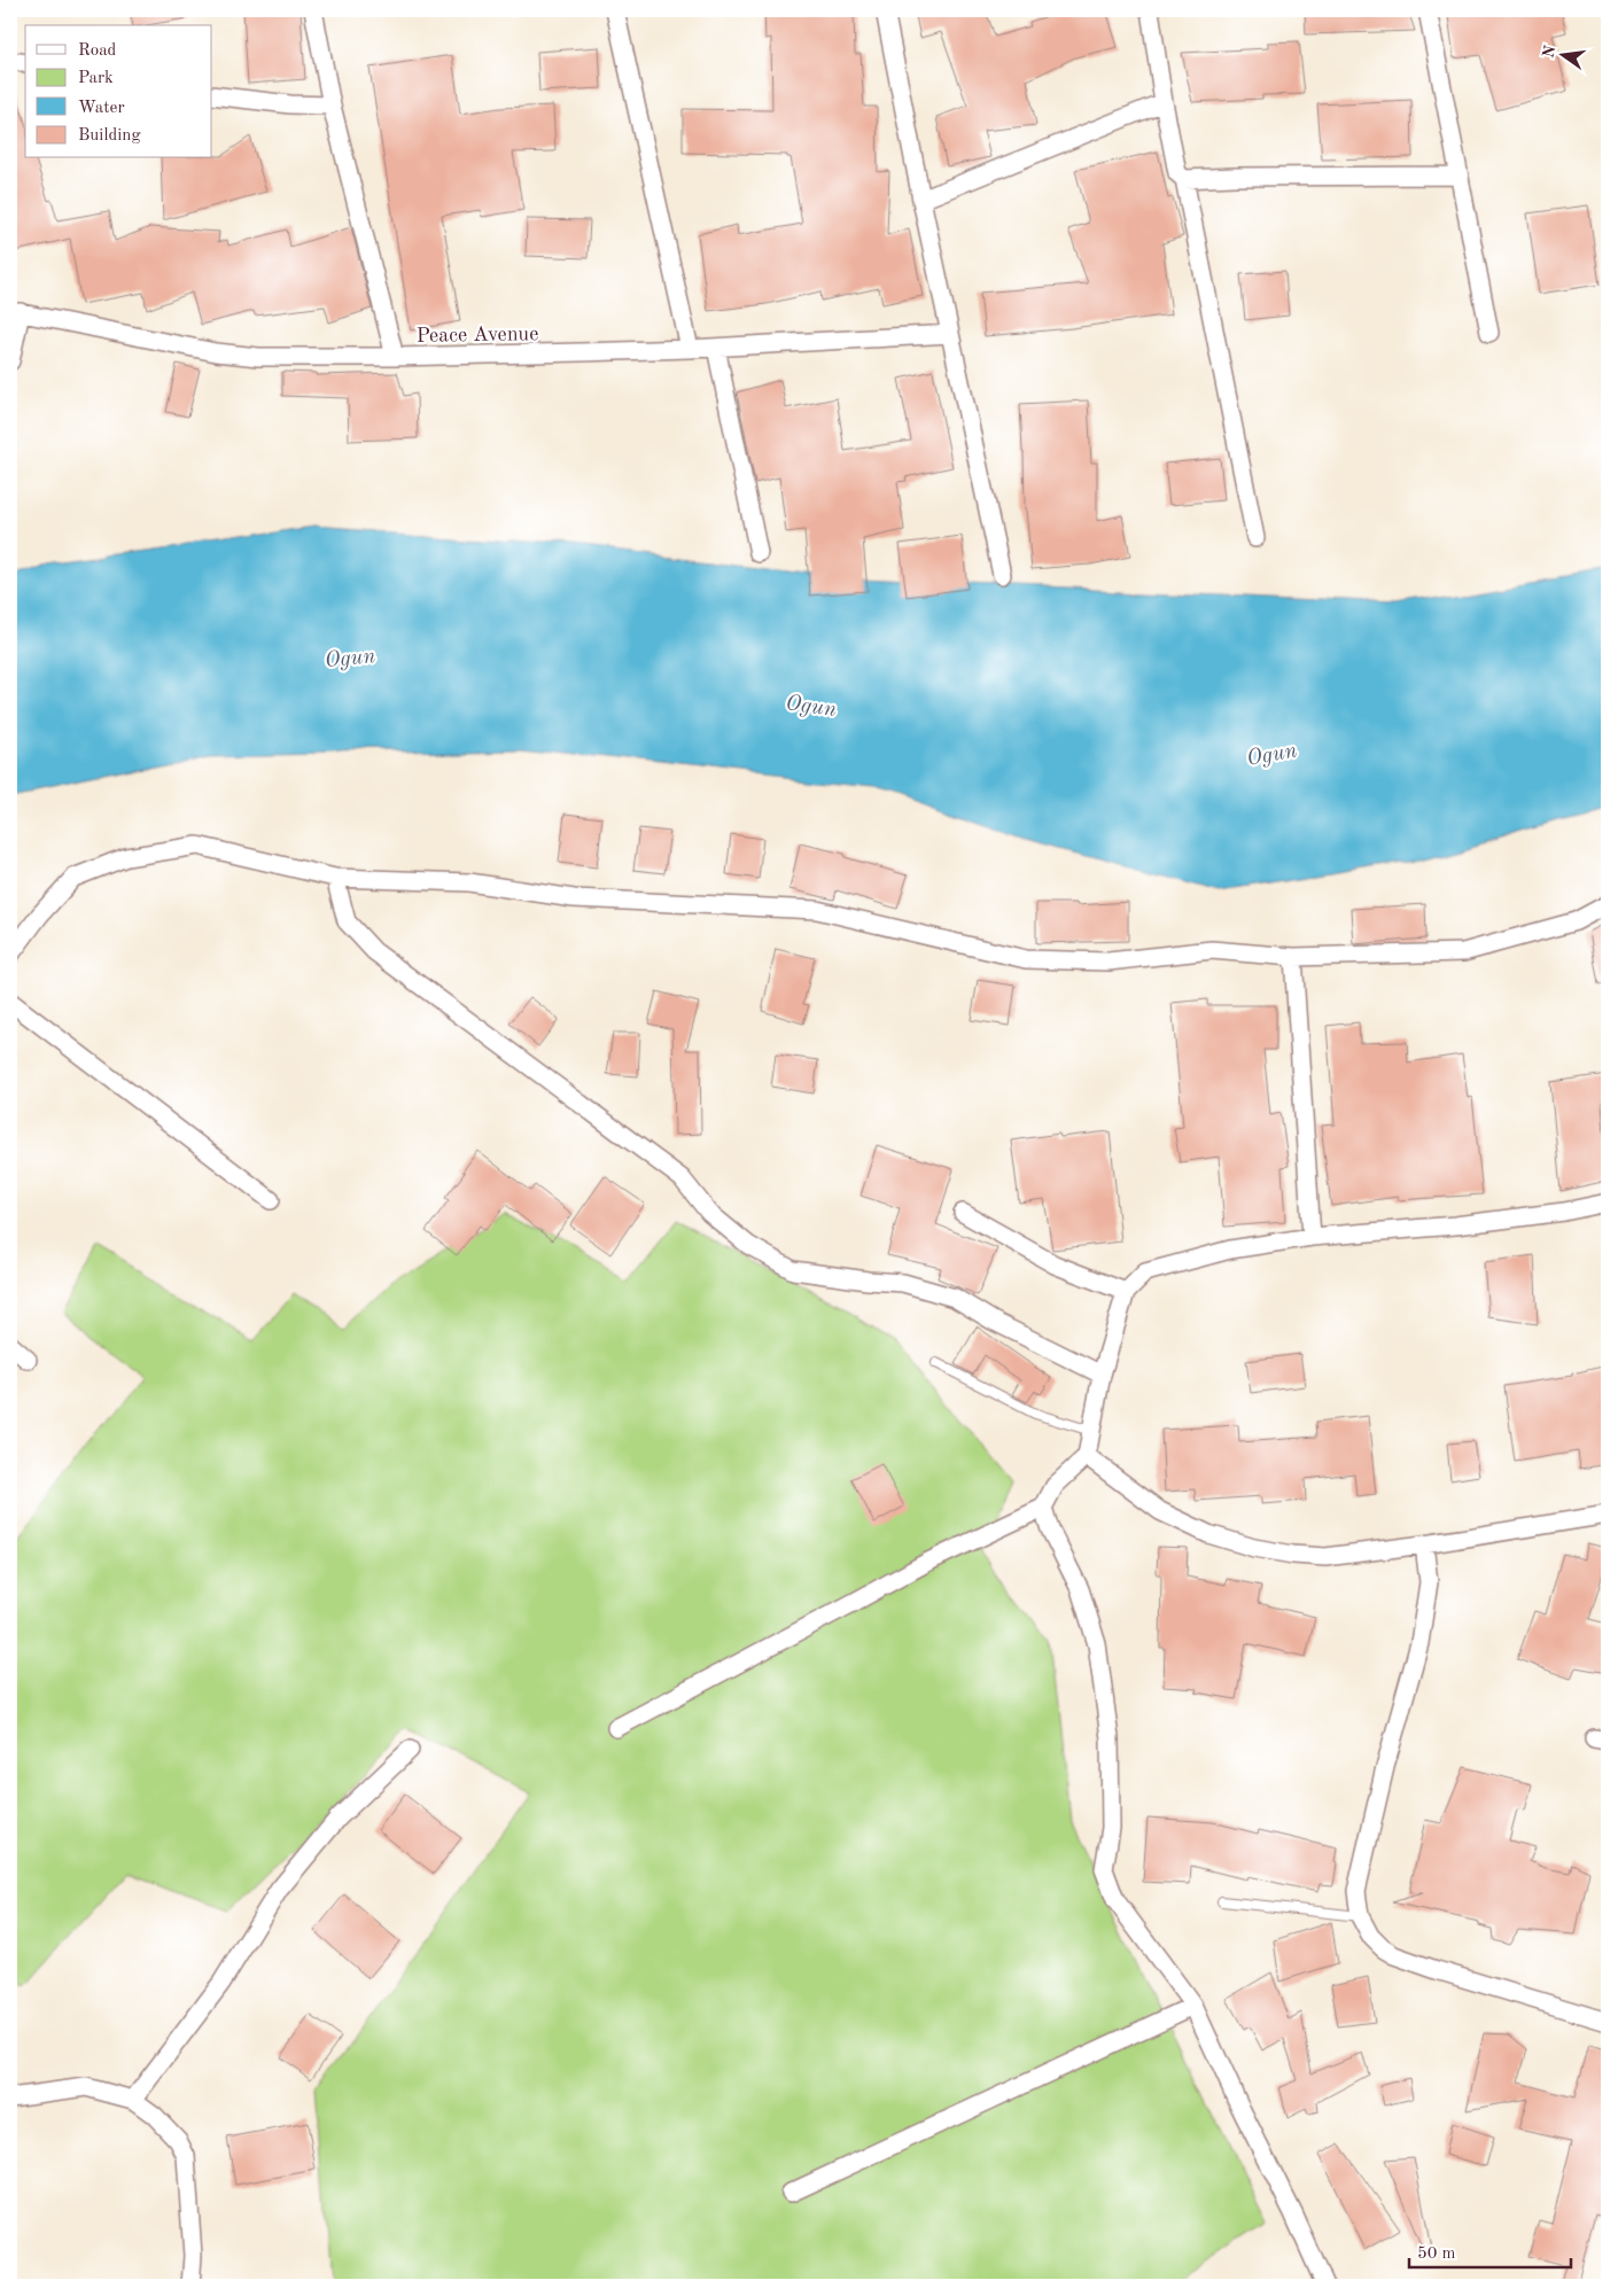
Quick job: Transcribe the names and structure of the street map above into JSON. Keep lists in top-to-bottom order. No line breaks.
{"streets":{"street":["Peace Avenue"]},"water":["Ogun"],"legend":["Road","Park","Water","Building"],"scale_bar":"50 m","north":"left"}
